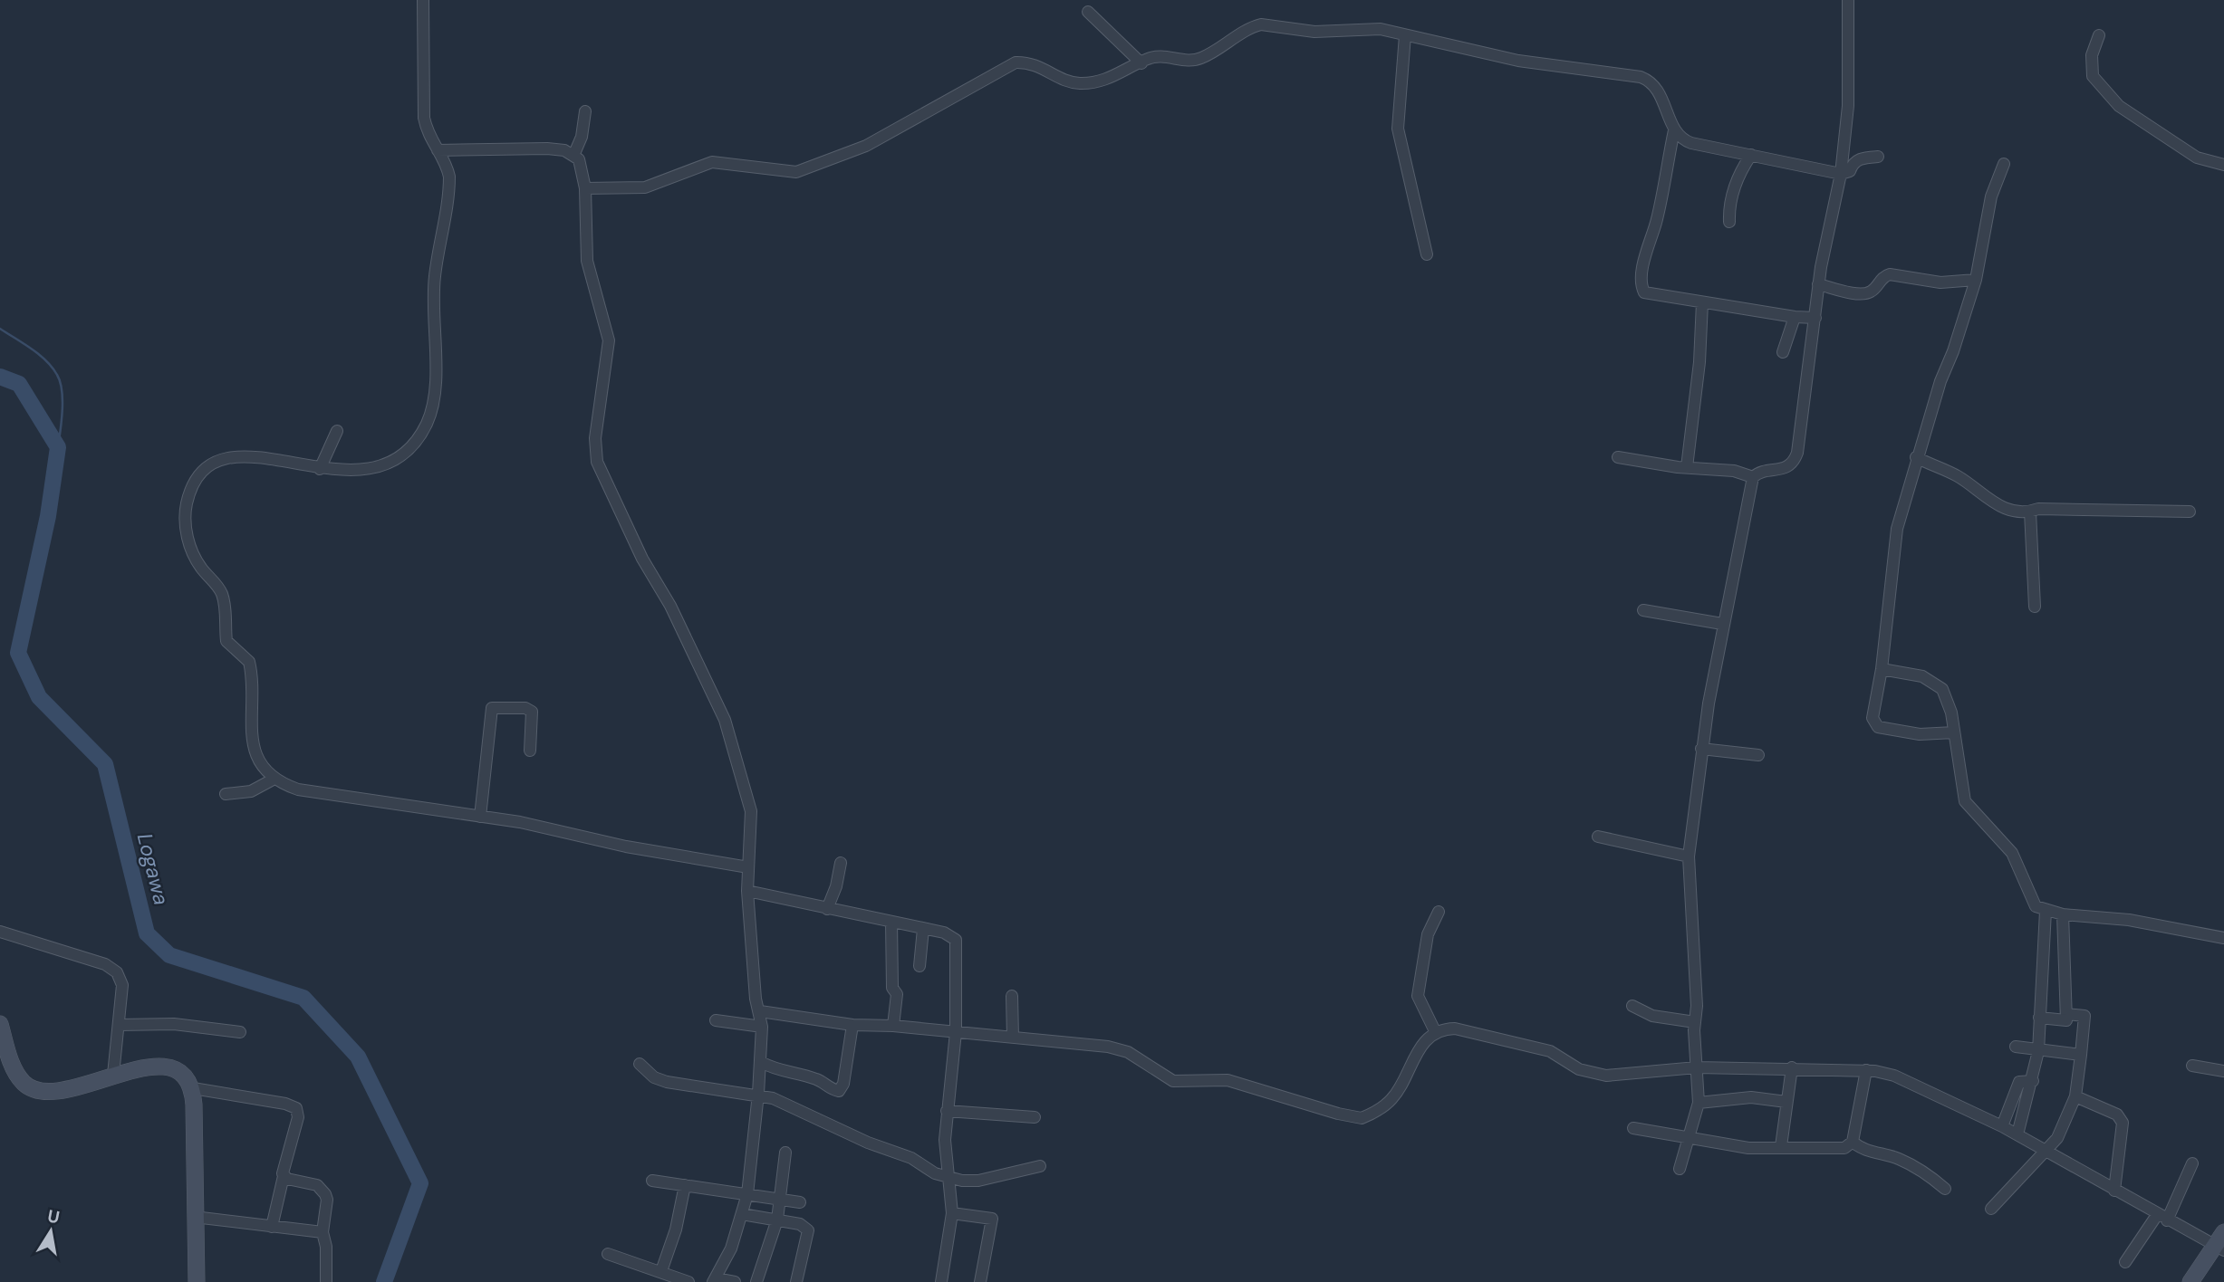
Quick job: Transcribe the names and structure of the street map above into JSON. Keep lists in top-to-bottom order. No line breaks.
{"water":["Logawa"],"north":"top"}
